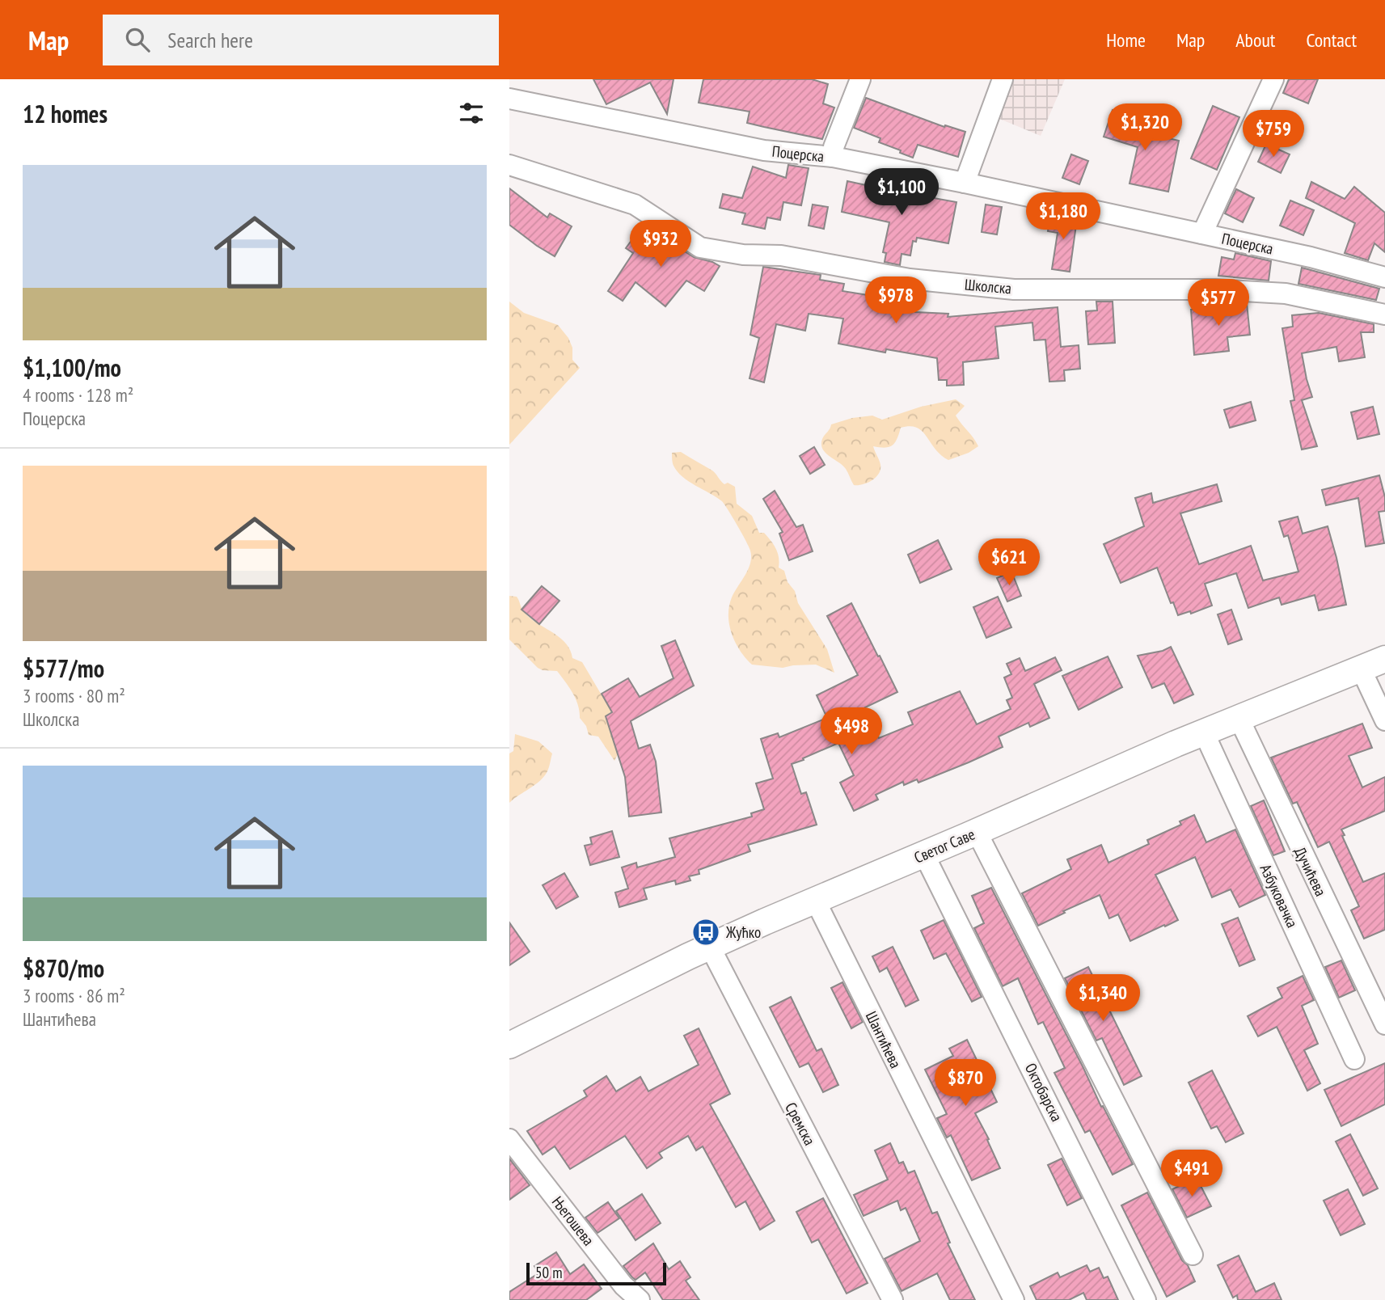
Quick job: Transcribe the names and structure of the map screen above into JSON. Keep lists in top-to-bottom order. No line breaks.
{"streets":{"street":["Поцерска","Школска","Светог Саве","Дучићева","Азбуковачка","Шантићева","Октобарска","Сремска","Његошева"]},"crossings":[["Светог Саве","Дучићева"],["Светог Саве","Азбуковачка"],["Светог Саве","Шантићева"],["Светог Саве","Октобарска"],["Светог Саве","Сремска"]],"places":{"bus stop":["Жућко"]},"scale_bar":"50 m","page":{"header":"Map","search":"Search here","nav":["Home","Map","About","Contact"],"heading":"12 homes","price":["$1,320","$759","$1,100","$1,180","$932","$978","$577","$621","$498","$1,340","$870","$491"],"list":[{"name":"$1,100/mo","note":"4 rooms · 128 m² · Поцерска"},{"name":"$577/mo","note":"3 rooms · 80 m² · Школска"},{"name":"$870/mo","note":"3 rooms · 86 m² · Шантићева"}],"scale":"50 m"}}
